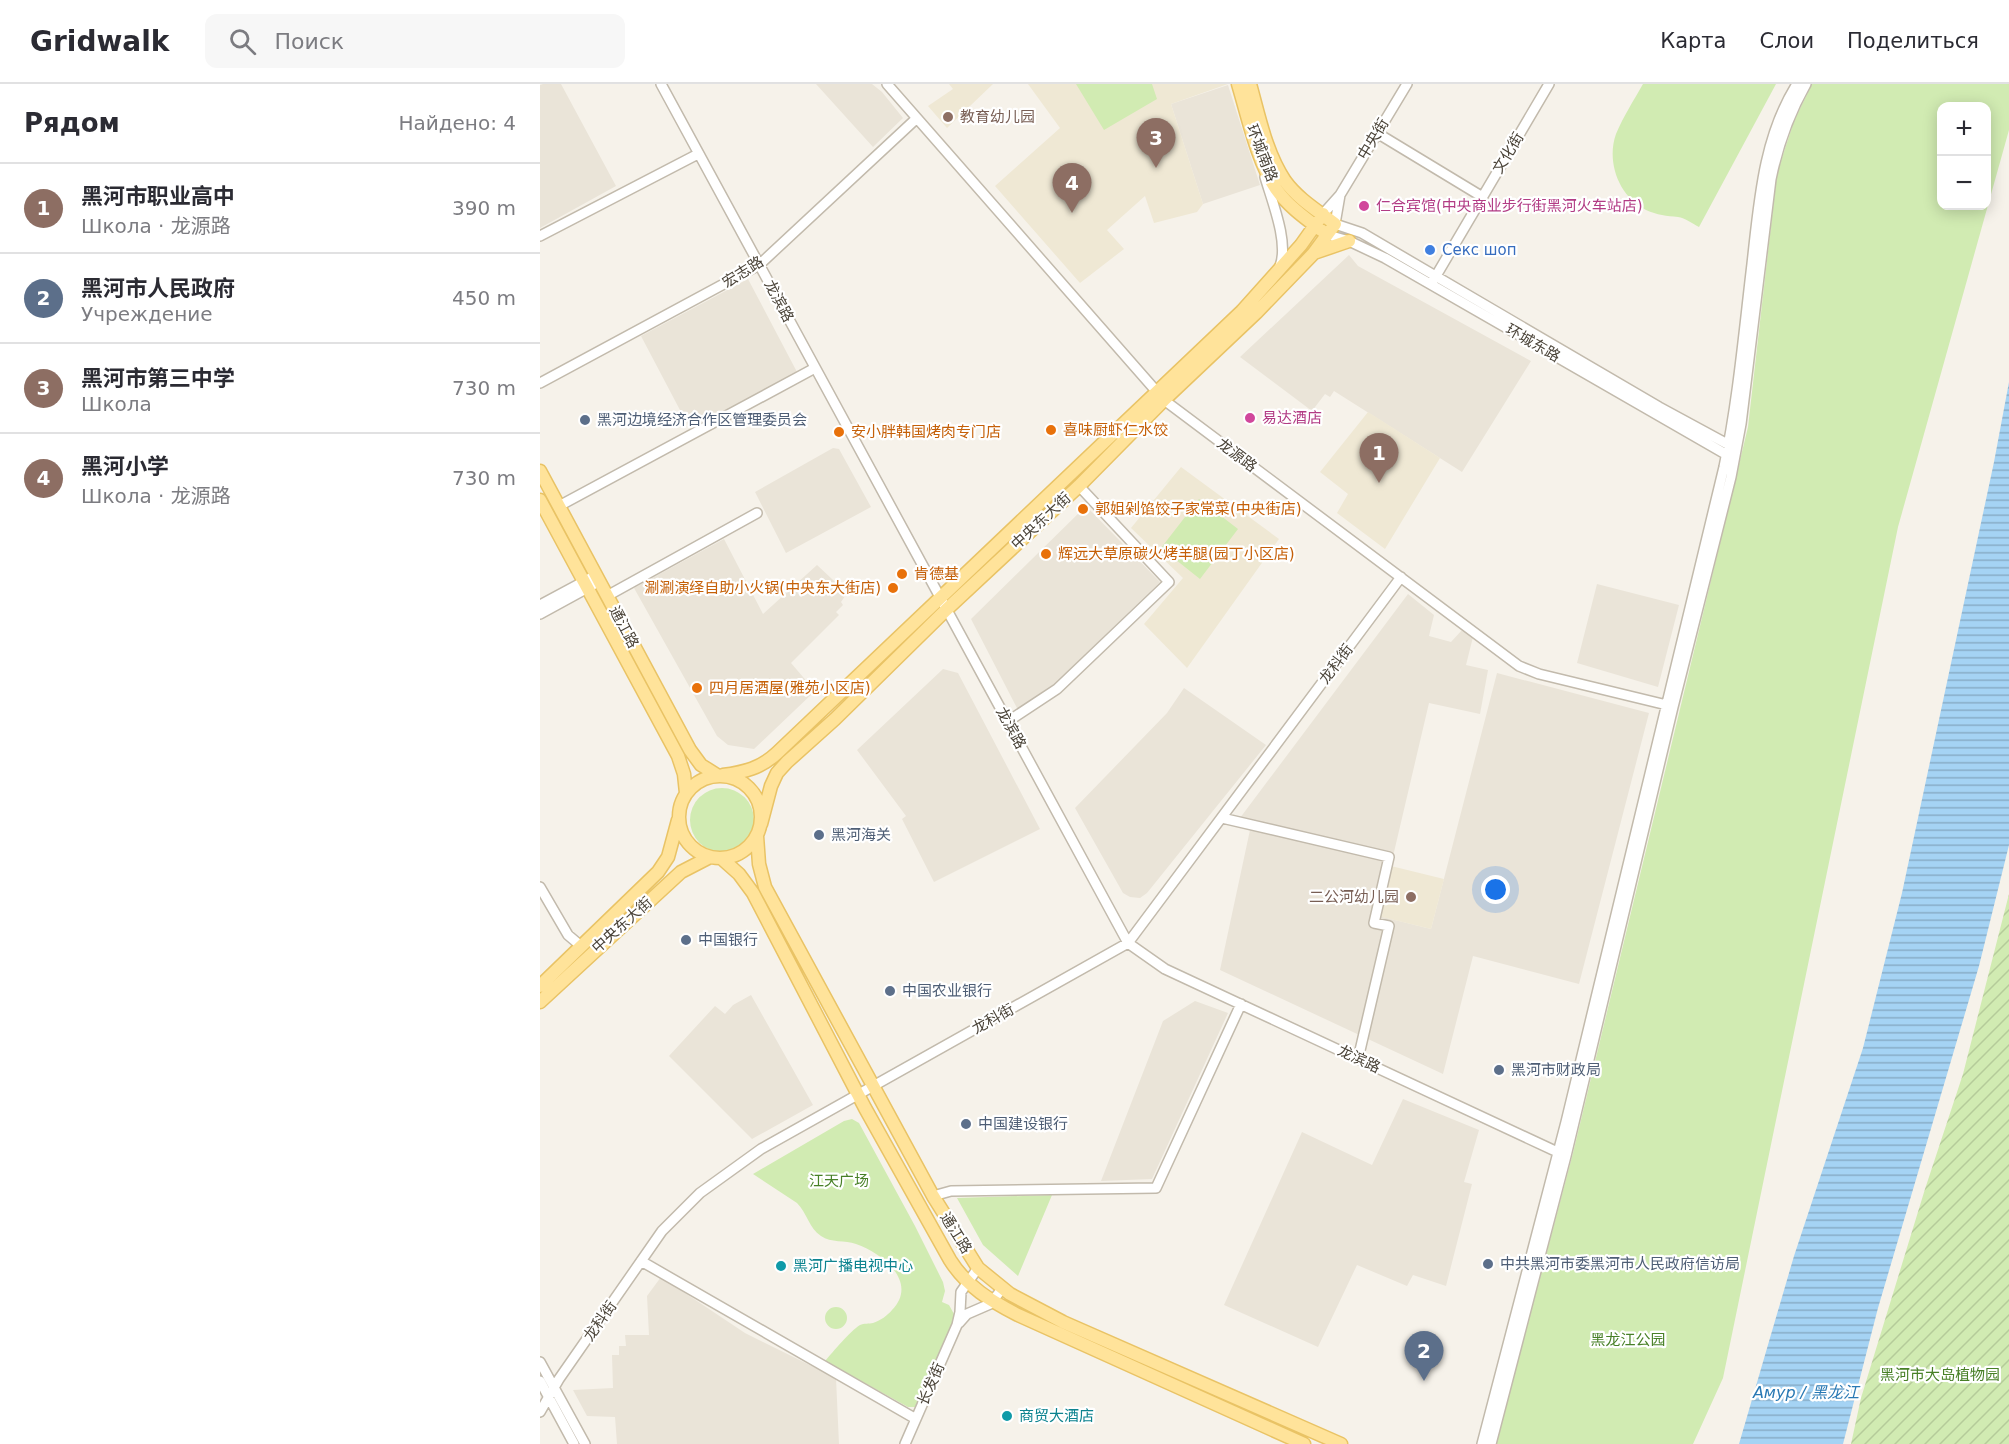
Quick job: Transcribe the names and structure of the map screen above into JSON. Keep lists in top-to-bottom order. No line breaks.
{"streets":{"main road":["环城南路","中央东大街","通江路"],"street":["中央街","文化街","宏志路","龙滨路","环城东路","龙源路","龙科街","长发街"]},"crossings":[["环城南路","环城东路"],["环城南路","中央东大街"],["文化街","环城东路"],["宏志路","龙滨路"],["宏志路","龙源路"],["龙滨路","中央东大街"],["龙滨路","龙科街"],["环城东路","中央东大街"],["龙源路","中央东大街"],["龙源路","龙科街"],["中央东大街","通江路"],["通江路","龙科街"],["通江路","长发街"]],"water":["Амур / 黑龙江"],"parks":["江天广场","黑龙江公园","黑河市大岛植物园"],"places":["教育幼儿园","仁合宾馆(中央商业步行街黑河火车站店)","Секс шоп","易达酒店","黑河边境经济合作区管理委员会","喜味厨虾仁水饺","安小胖韩国烤肉专门店","郭姐剁馅饺子家常菜(中央街店)","辉远大草原碳火烤羊腿(园丁小区店)","肯德基","涮涮演绎自助小火锅(中央东大街店)","四月居酒屋(雅苑小区店)","黑河海关","二公河幼儿园","中国银行","中国农业银行","黑河市财政局","中国建设银行","中共黑河市委黑河市人民政府信访局","黑河广播电视中心","商贸大酒店"],"page":{"header":"Gridwalk","search":"Поиск","nav":["Карта","Слои","Поделиться"],"heading":["Рядом","Найдено: 4"],"map_buttons":["+","−"],"pins":["3","4","1","2"],"list":[{"mark":"1","name":"黑河市职业高中","note":"Школа · 龙源路","value":"390 m"},{"mark":"2","name":"黑河市人民政府","note":"Учреждение","value":"450 m"},{"mark":"3","name":"黑河市第三中学","note":"Школа","value":"730 m"},{"mark":"4","name":"黑河小学","note":"Школа · 龙源路","value":"730 m"}]}}
